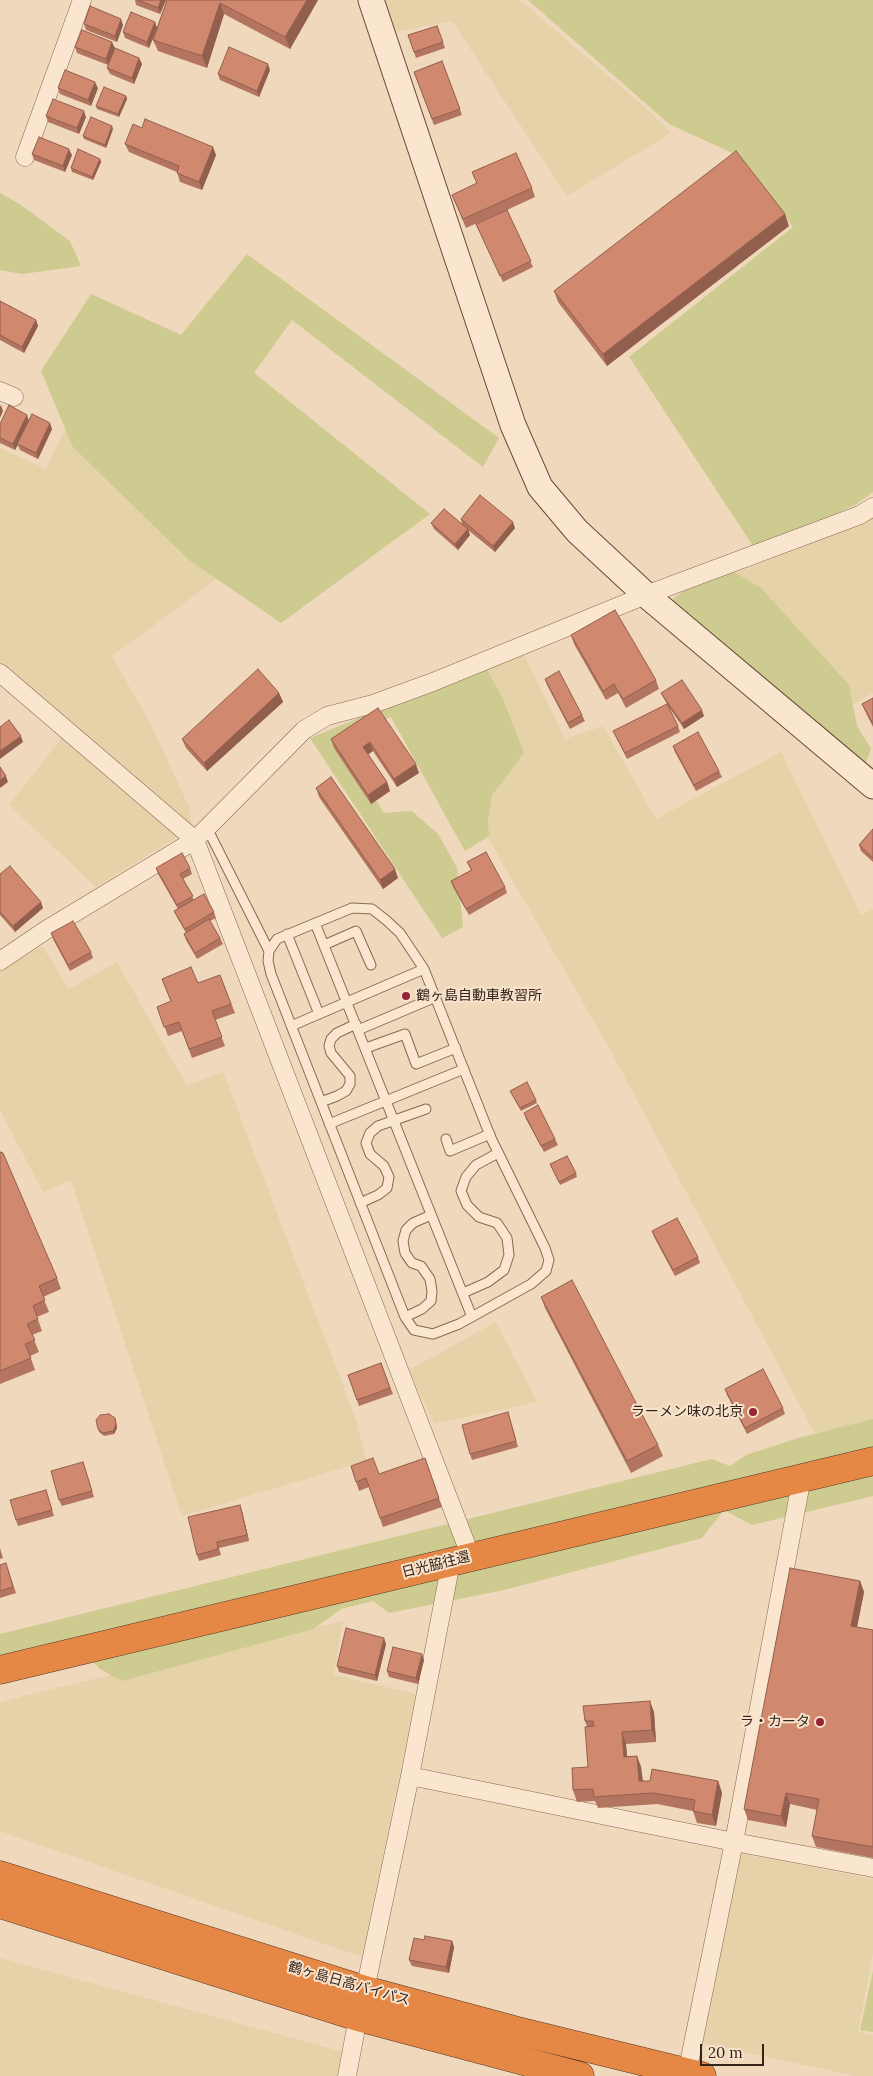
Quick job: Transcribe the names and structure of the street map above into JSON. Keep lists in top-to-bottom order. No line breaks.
{"streets":{"highway":["日光脇往還","鶴ヶ島日高バイパス"]},"places":["鶴ヶ島自動車教習所","ラーメン味の北京","ラ・カータ"],"scale_bar":"20 m"}
